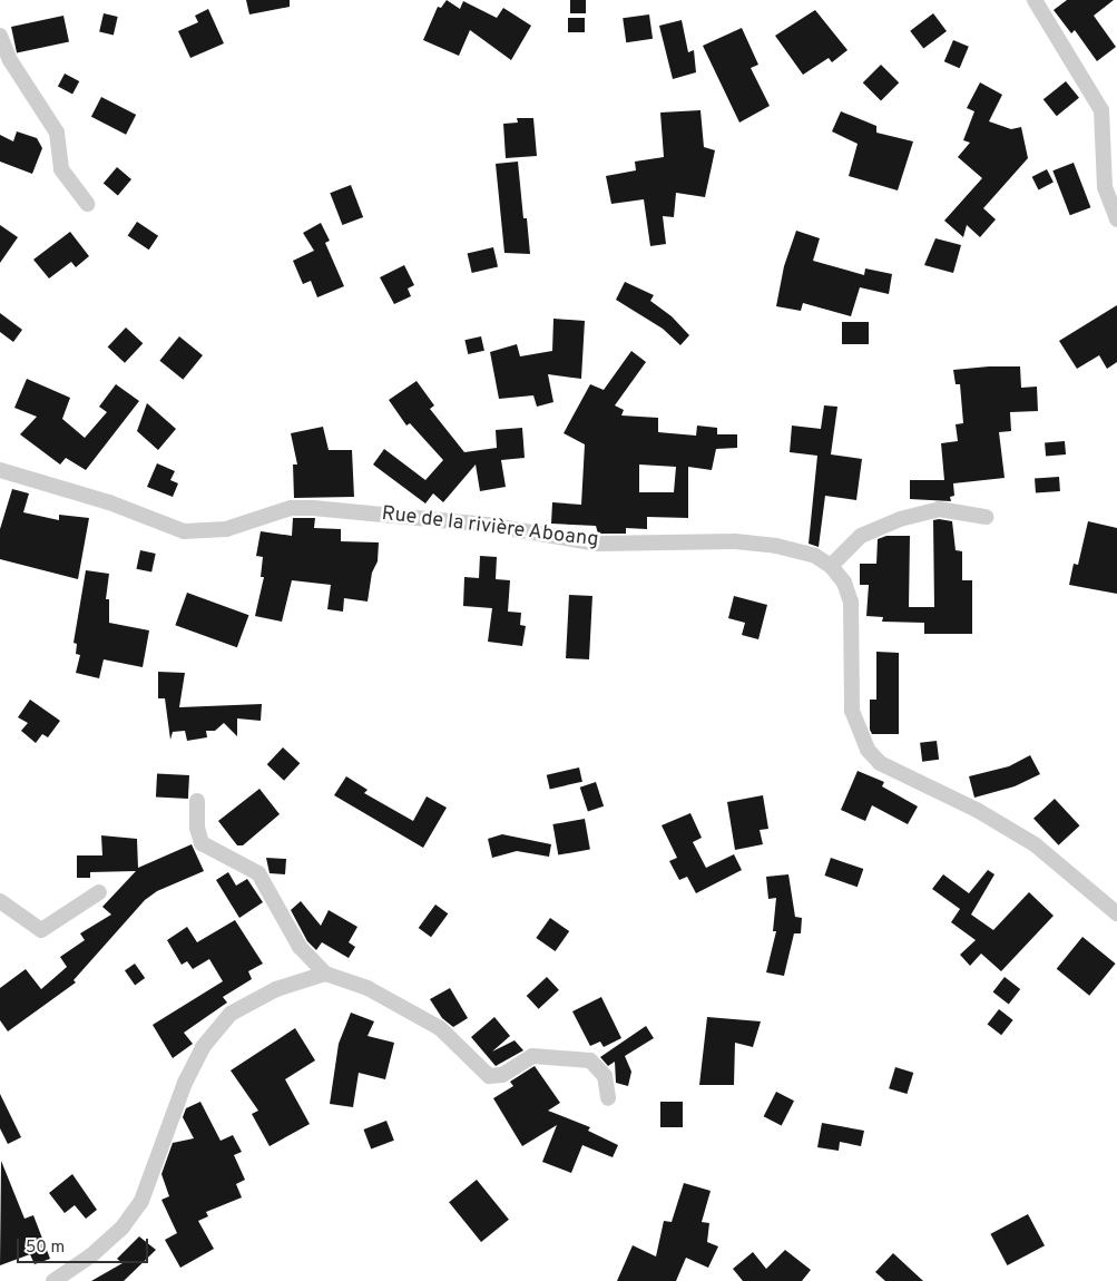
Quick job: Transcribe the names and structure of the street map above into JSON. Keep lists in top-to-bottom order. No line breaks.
{"streets":{"street":["Rue de la rivière Aboang"]},"scale_bar":"50 m"}
